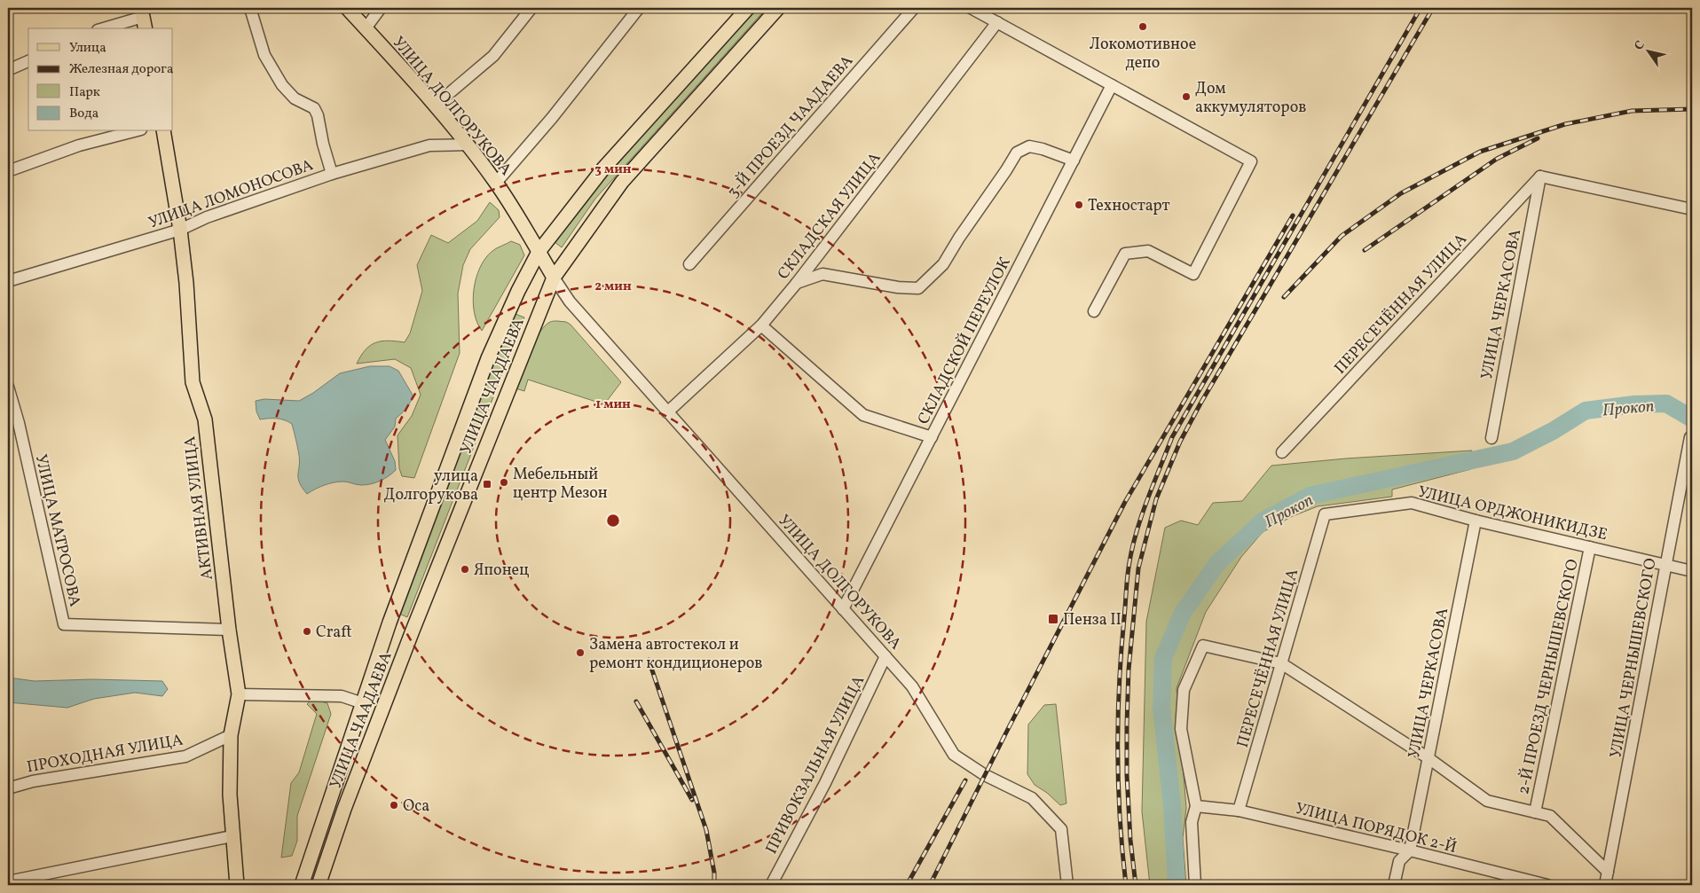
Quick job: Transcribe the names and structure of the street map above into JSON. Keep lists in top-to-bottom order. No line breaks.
{"streets":{"main road":["УЛИЦА ДОЛГОРУКОВА","УЛИЦА ЧААДАЕВА","АКТИВНАЯ УЛИЦА"],"street":["3-Й ПРОЕЗД ЧААДАЕВА","УЛИЦА ЛОМОНОСОВА","СКЛАДСКАЯ УЛИЦА","ПЕРЕСЕЧЁННАЯ УЛИЦА","УЛИЦА ЧЕРКАСОВА","СКЛАДСКОЙ ПЕРЕУЛОК","УЛИЦА ОРДЖОНИКИДЗЕ","УЛИЦА МАТРОСОВА","УЛИЦА ЧЕРНЫШЕВСКОГО","2-Й ПРОЕЗД ЧЕРНЫШЕВСКОГО","ПРОХОДНАЯ УЛИЦА","ПРИВОКЗАЛЬНАЯ УЛИЦА","УЛИЦА ПОРЯДОК 2-Й"]},"crossings":[["УЛИЦА ДОЛГОРУКОВА","УЛИЦА ЛОМОНОСОВА"],["УЛИЦА ДОЛГОРУКОВА","СКЛАДСКАЯ УЛИЦА"],["УЛИЦА ДОЛГОРУКОВА","СКЛАДСКОЙ ПЕРЕУЛОК"],["УЛИЦА ДОЛГОРУКОВА","УЛИЦА ЧААДАЕВА"],["УЛИЦА ДОЛГОРУКОВА","ПРИВОКЗАЛЬНАЯ УЛИЦА"],["УЛИЦА ЛОМОНОСОВА","АКТИВНАЯ УЛИЦА"],["ПЕРЕСЕЧЁННАЯ УЛИЦА","УЛИЦА ЧЕРКАСОВА"],["ПЕРЕСЕЧЁННАЯ УЛИЦА","УЛИЦА ОРДЖОНИКИДЗЕ"],["ПЕРЕСЕЧЁННАЯ УЛИЦА","УЛИЦА ПОРЯДОК 2-Й"],["УЛИЦА ЧЕРКАСОВА","УЛИЦА ОРДЖОНИКИДЗЕ"],["УЛИЦА ЧЕРКАСОВА","УЛИЦА ПОРЯДОК 2-Й"],["АКТИВНАЯ УЛИЦА","УЛИЦА МАТРОСОВА"],["АКТИВНАЯ УЛИЦА","ПРОХОДНАЯ УЛИЦА"],["УЛИЦА ОРДЖОНИКИДЗЕ","УЛИЦА ЧЕРНЫШЕВСКОГО"],["УЛИЦА ОРДЖОНИКИДЗЕ","2-Й ПРОЕЗД ЧЕРНЫШЕВСКОГО"]],"water":["Прокоп"],"places":{"other":["Локомотивное депо","Дом аккумуляторов","Техностарт","Мебельный центр Мезон","Японец","Craft","Замена автостекол и ремонт кондиционеров","Оса"],"transit":["улица Долгорукова","Пенза II"]},"legend":["Улица","Железная дорога","Парк","Вода"],"north":"top left","rings":["3 мин","2 мин","1 мин"]}
